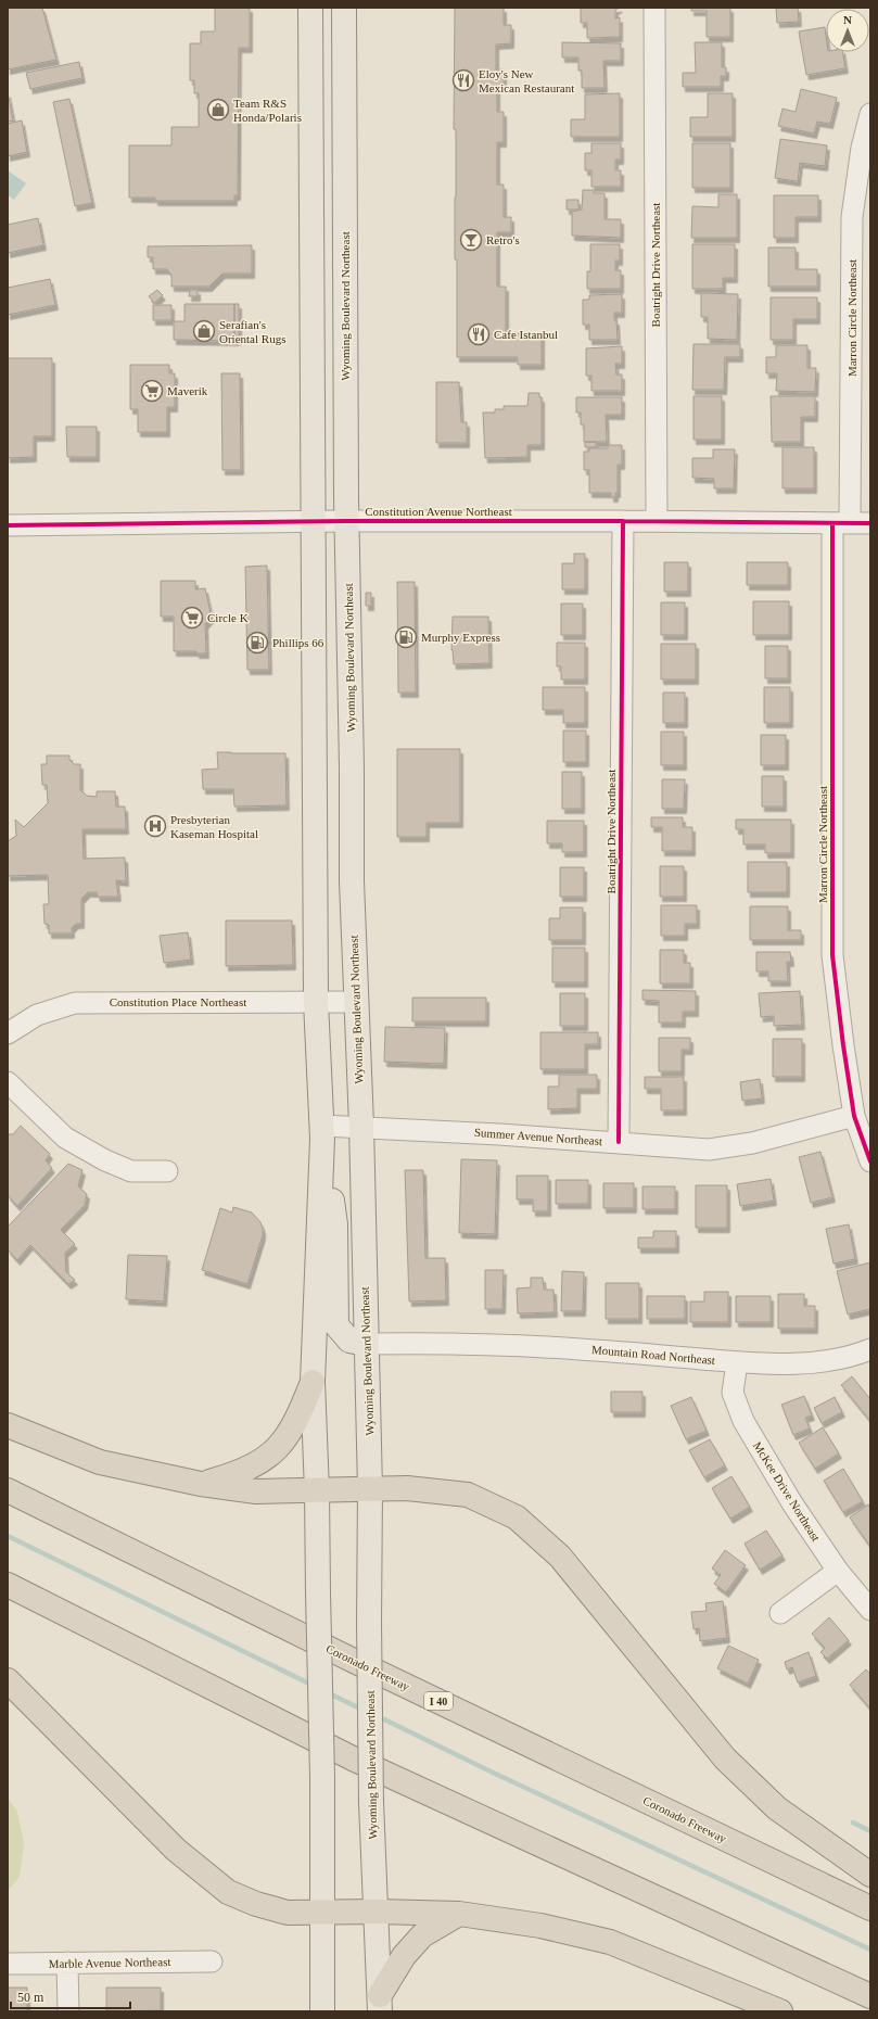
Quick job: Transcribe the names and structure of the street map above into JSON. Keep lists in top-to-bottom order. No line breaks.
{"streets":{"highway":["Coronado Freeway","I 40"],"main road":["Wyoming Boulevard Northeast"],"street":["Boatright Drive Northeast","Marron Circle Northeast","Constitution Avenue Northeast","Constitution Place Northeast","Summer Avenue Northeast","Mountain Road Northeast","McKee Drive Northeast","Marble Avenue Northeast"]},"crossings":[["Boatright Drive Northeast","Constitution Avenue Northeast"],["Boatright Drive Northeast","Summer Avenue Northeast"],["Wyoming Boulevard Northeast","Constitution Avenue Northeast"],["Wyoming Boulevard Northeast","Constitution Place Northeast"],["Wyoming Boulevard Northeast","Summer Avenue Northeast"],["Wyoming Boulevard Northeast","Mountain Road Northeast"],["Marron Circle Northeast","Constitution Avenue Northeast"],["Marron Circle Northeast","Summer Avenue Northeast"],["Mountain Road Northeast","McKee Drive Northeast"]],"places":{"restaurant":["Eloy's New Mexican Restaurant","Cafe Istanbul"],"shop":["Team R&S Honda/Polaris","Serafian's Oriental Rugs"],"bar":["Retro's"],"supermarket":["Maverik","Circle K"],"fuel station":["Murphy Express","Phillips 66"],"hospital":["Presbyterian Kaseman Hospital"]},"scale_bar":"50 m","north":"top"}
